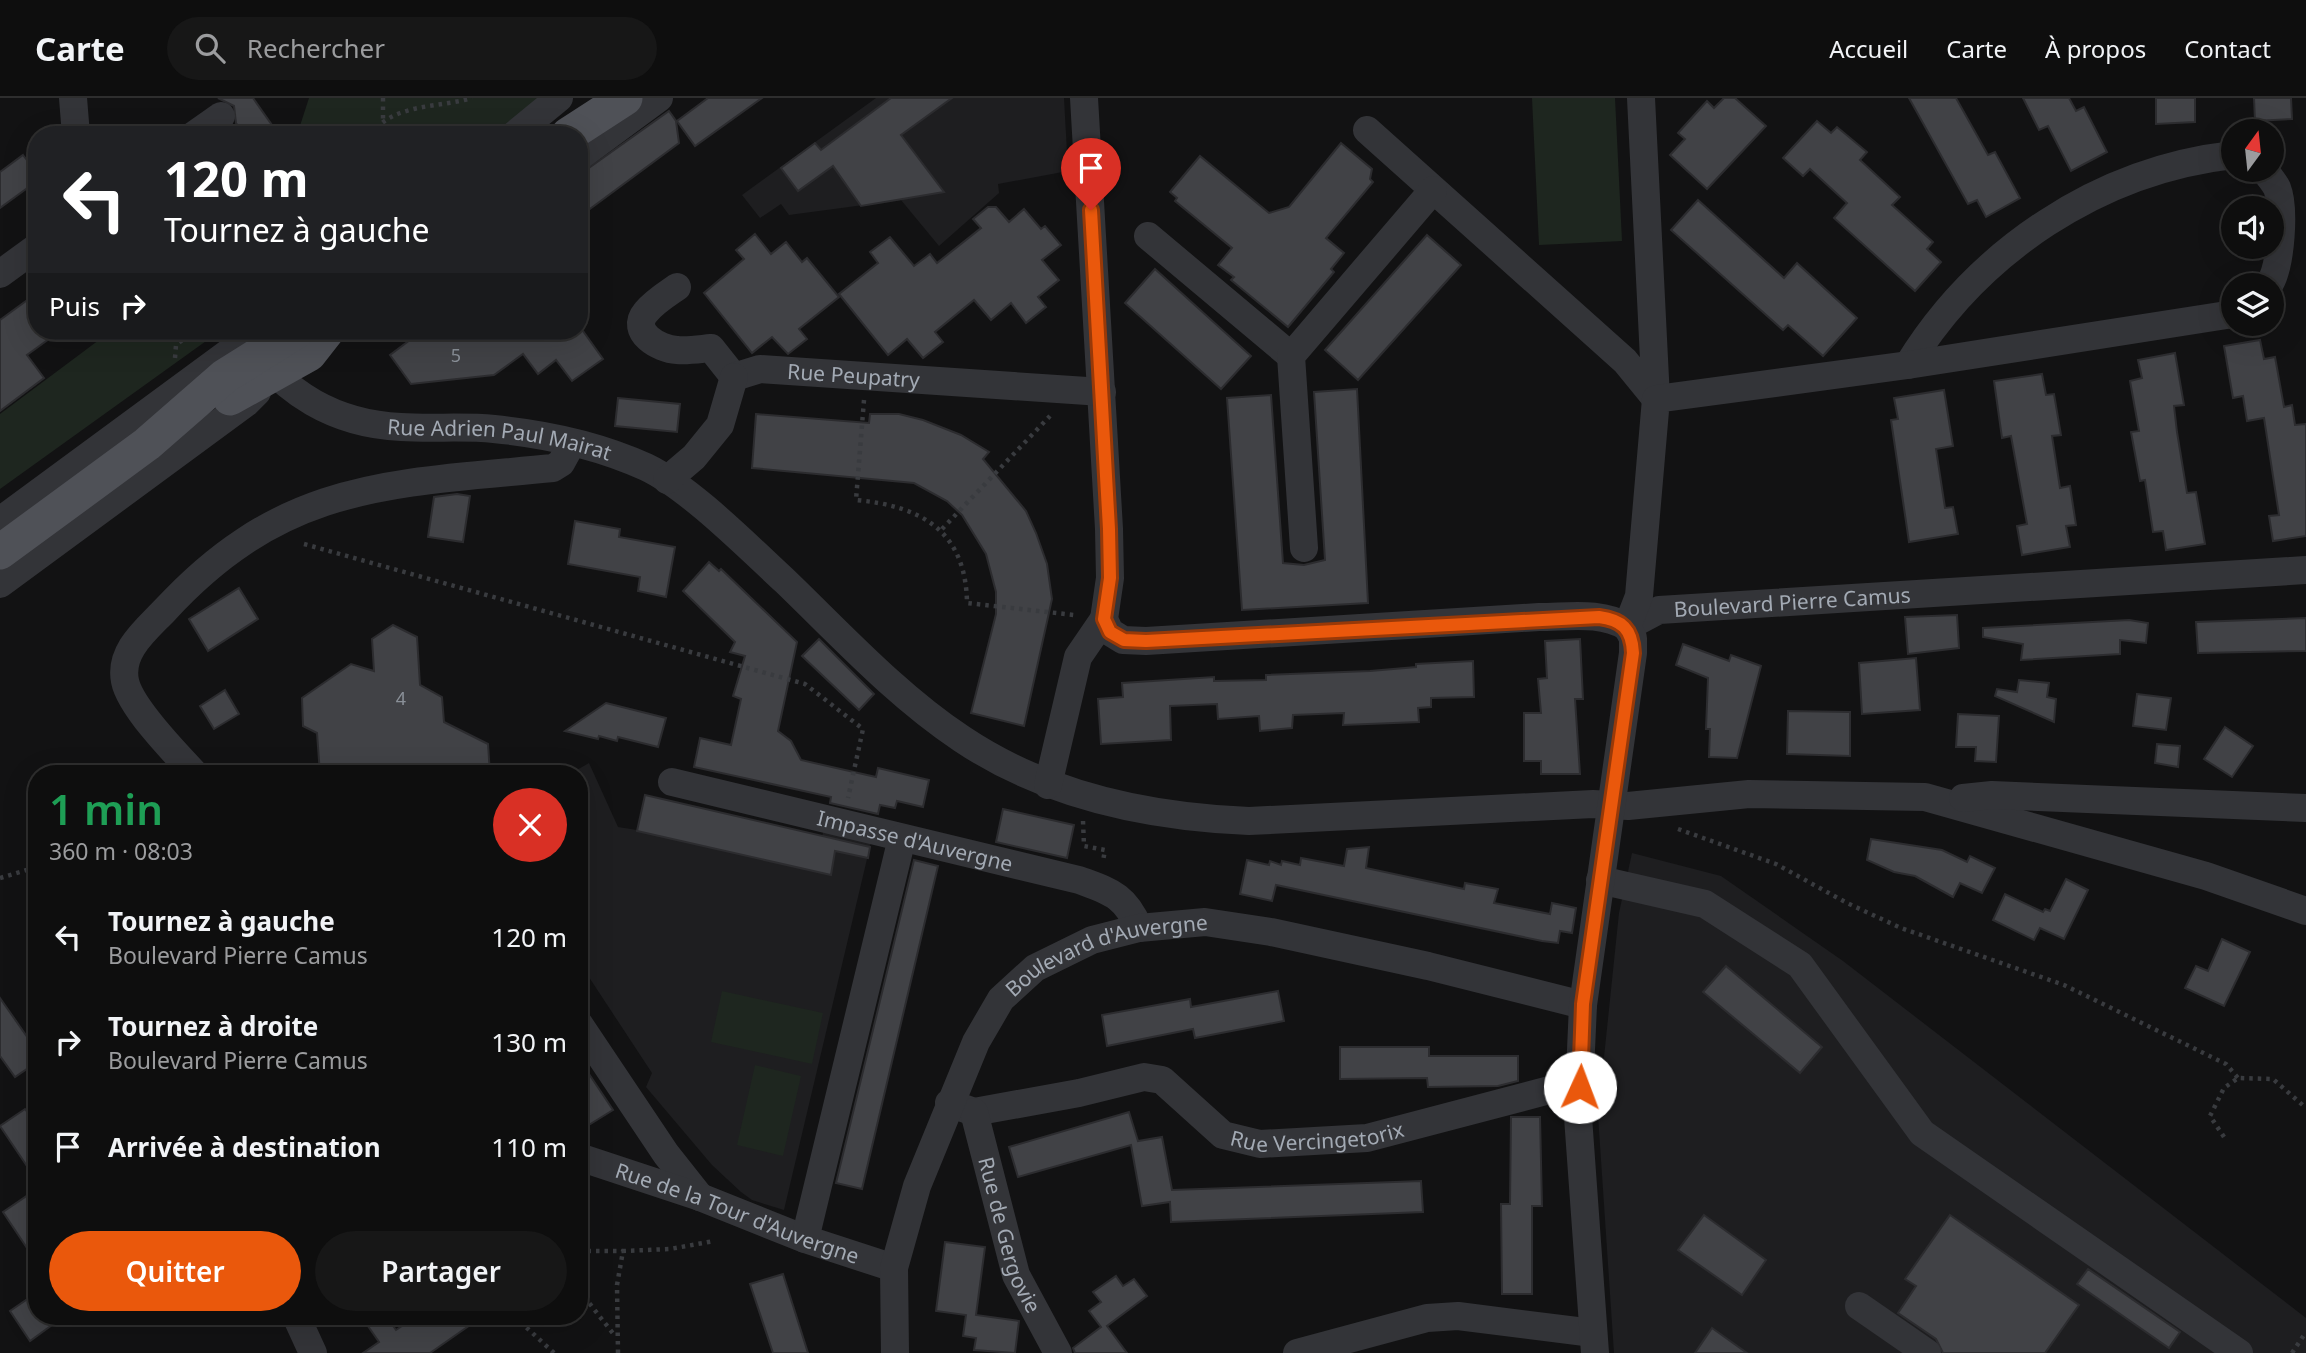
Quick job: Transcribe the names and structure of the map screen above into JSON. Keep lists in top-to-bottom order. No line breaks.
{"streets":{"street":["Rue Peupatry","Rue Adrien Paul Mairat","Boulevard Pierre Camus","Impasse d'Auvergne","Boulevard d'Auvergne","Rue Vercingetorix","Rue de la Tour d'Auvergne","Rue de Gergovie"]},"crossings":[["Impasse d'Auvergne","Boulevard d'Auvergne"],["Boulevard d'Auvergne","Rue Vercingetorix"],["Boulevard d'Auvergne","Rue de la Tour d'Auvergne"],["Boulevard d'Auvergne","Rue de Gergovie"],["Rue Vercingetorix","Rue de Gergovie"]],"house_numbers":["5","4"],"north":"top","page":{"header":"Carte","search":"Rechercher","nav":["Accueil","Carte","À propos","Contact"],"turn":["120 m","Tournez à gauche"],"then":"Puis","heading":["1 min","360 m · 08:03"],"list":[{"name":"Tournez à gauche","note":"Boulevard Pierre Camus","value":"120 m"},{"name":"Tournez à droite","note":"Boulevard Pierre Camus","value":"130 m"},{"name":"Arrivée à destination","value":"110 m"}],"buttons":["Quitter","Partager"]}}
